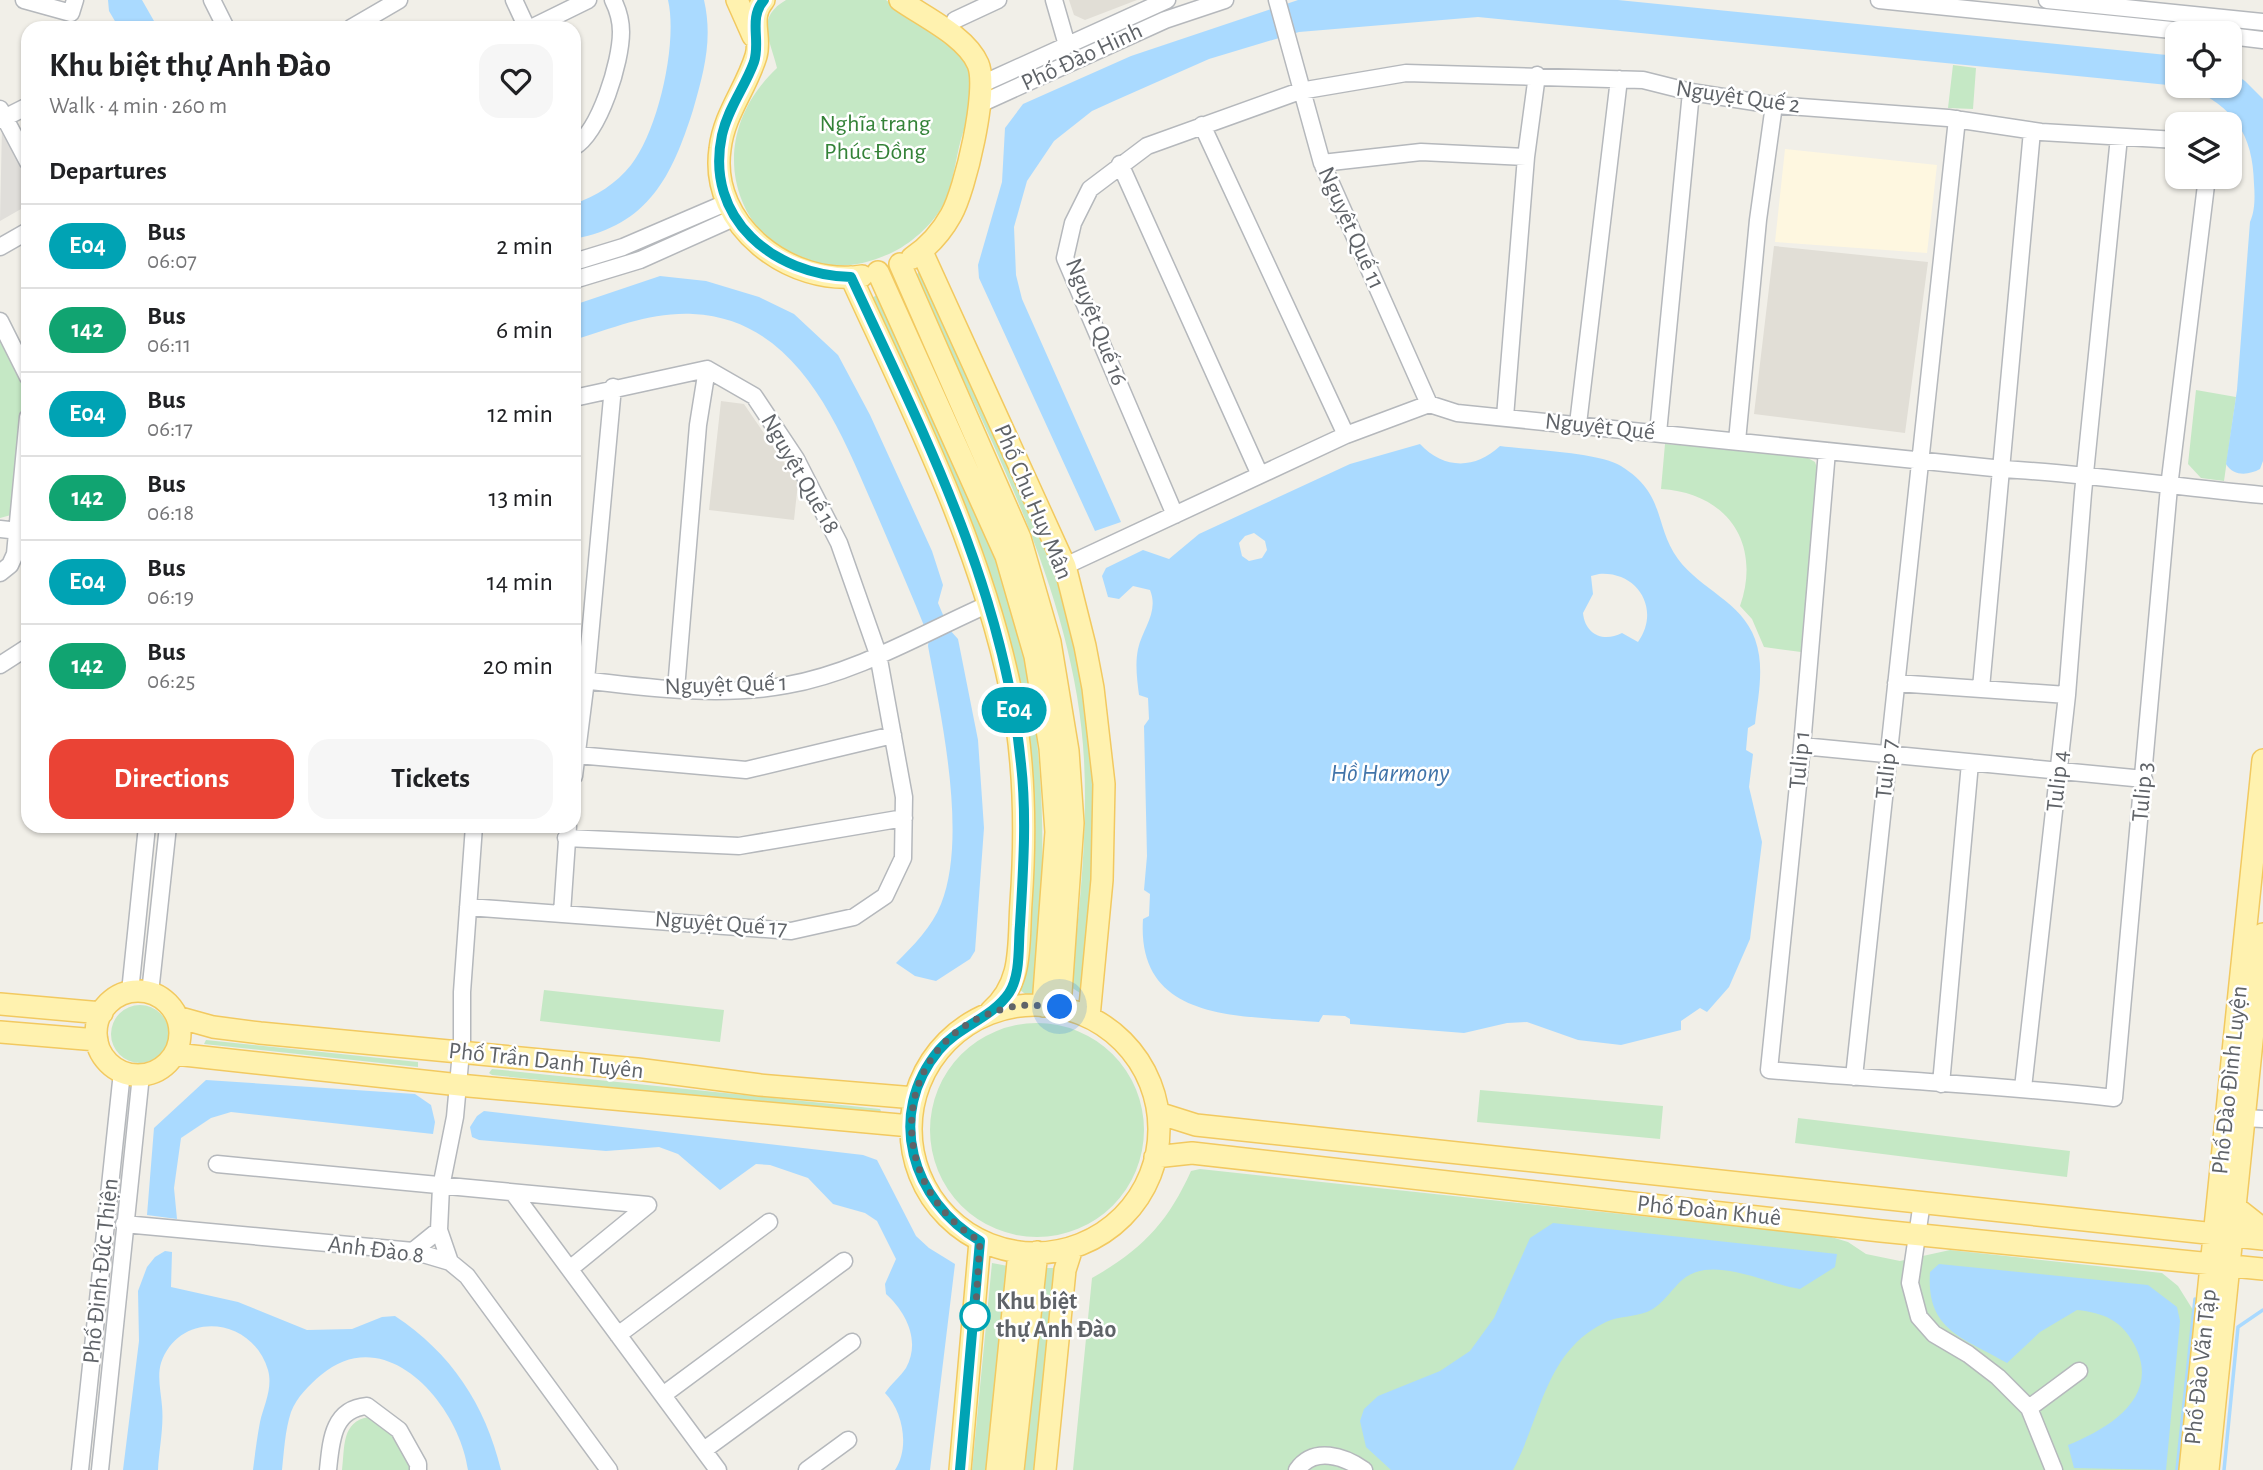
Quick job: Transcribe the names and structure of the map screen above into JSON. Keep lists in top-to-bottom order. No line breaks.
{"streets":{"main road":["Phố Chu Huy Mân","Phố Trần Danh Tuyên","Phố Đào Đình Luyện","Phố Đoàn Khuê","Phố Đào Văn Tập"],"street":["Phố Đào Hinh","Nguyệt Quế 2","Nguyệt Quế 11","Nguyệt Quế 16","Nguyệt Quế","Nguyệt Quế 18","Nguyệt Quế 1","Tulip 1","Tulip 7","Tulip 4","Tulip 3","Nguyệt Quế 17","Anh Đào 8","Phố Đinh Đức Thiện"]},"crossings":[["Nguyệt Quế 2","Nguyệt Quế 11"],["Nguyệt Quế 2","Nguyệt Quế 16"],["Nguyệt Quế 2","Tulip 7"],["Nguyệt Quế 2","Tulip 4"],["Nguyệt Quế 11","Nguyệt Quế 16"],["Nguyệt Quế 11","Nguyệt Quế"],["Nguyệt Quế","Tulip 1"],["Nguyệt Quế","Tulip 7"],["Nguyệt Quế","Tulip 4"],["Nguyệt Quế","Tulip 3"],["Nguyệt Quế 18","Nguyệt Quế 1"],["Nguyệt Quế 18","Nguyệt Quế 17"],["Phố Chu Huy Mân","Phố Trần Danh Tuyên"],["Phố Chu Huy Mân","Phố Đoàn Khuê"],["Nguyệt Quế 1","Nguyệt Quế 17"],["Tulip 1","Tulip 7"],["Tulip 4","Tulip 3"],["Phố Trần Danh Tuyên","Phố Đoàn Khuê"],["Phố Trần Danh Tuyên","Phố Đinh Đức Thiện"],["Phố Đào Đình Luyện","Phố Đoàn Khuê"],["Phố Đào Đình Luyện","Phố Đào Văn Tập"],["Phố Đoàn Khuê","Phố Đào Văn Tập"],["Anh Đào 8","Phố Đinh Đức Thiện"]],"water":["Hồ Harmony"],"parks":["Nghĩa trang Phúc Đồng"],"places":["Khu biệt thự Anh Đào"],"lines":["bus line E04"],"page":{"on_map":"E04","heading":[["Khu biệt thự Anh Đào","Walk · 4 min · 260 m"],"Departures"],"list":[{"mark":"E04","name":"Bus","note":"06:07","value":"2 min"},{"mark":"142","name":"Bus","note":"06:11","value":"6 min"},{"mark":"E04","name":"Bus","note":"06:17","value":"12 min"},{"mark":"142","name":"Bus","note":"06:18","value":"13 min"},{"mark":"E04","name":"Bus","note":"06:19","value":"14 min"},{"mark":"142","name":"Bus","note":"06:25","value":"20 min"}],"buttons":["Directions","Tickets"]}}
